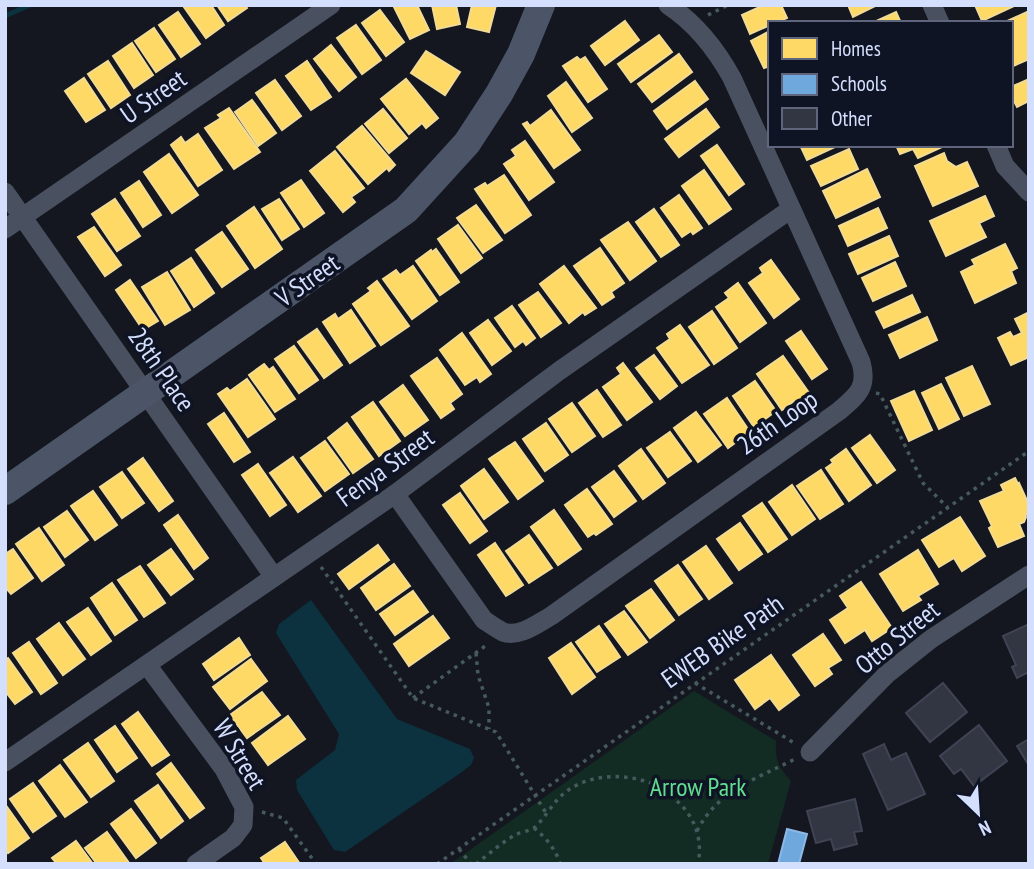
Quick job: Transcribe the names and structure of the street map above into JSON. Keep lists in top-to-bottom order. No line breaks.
{"streets":{"street":["U Street","V Street","28th Place","26th Loop","Fenya Street","Otto Street","W Street"],"path":["EWEB Bike Path"]},"crossings":[["U Street","28th Place"],["V Street","28th Place"],["28th Place","Fenya Street"],["Fenya Street","W Street"]],"parks":["Arrow Park"],"legend":["Homes","Schools","Other"],"north":"bottom right"}
